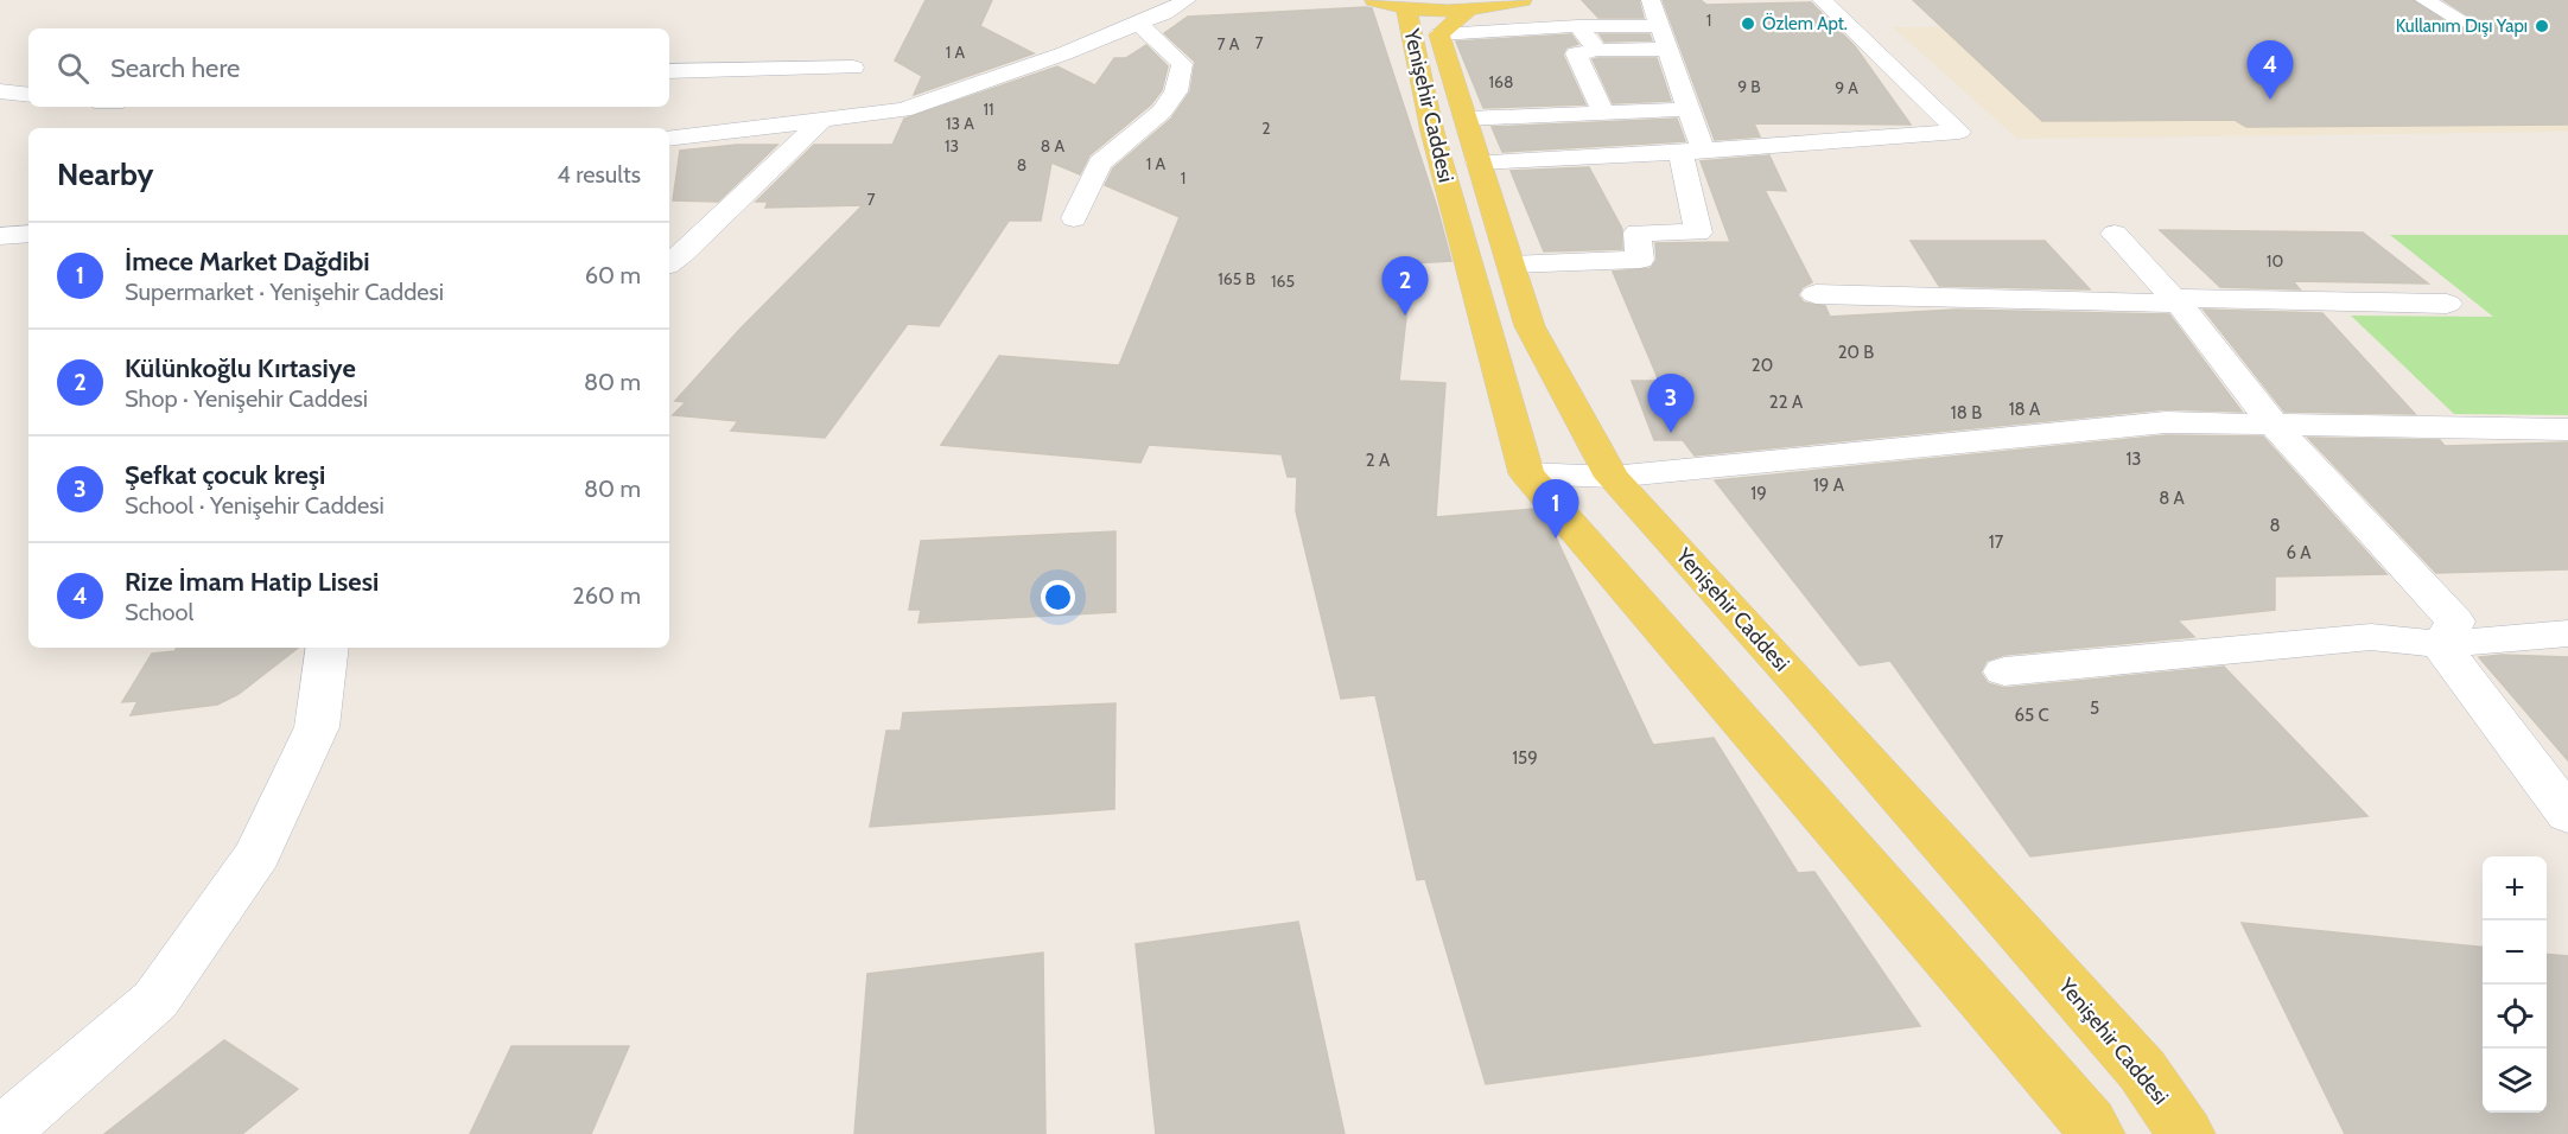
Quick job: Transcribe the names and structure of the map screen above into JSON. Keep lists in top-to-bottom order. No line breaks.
{"streets":{"main road":["Yenişehir Caddesi"]},"places":["Özlem Apt.","Kullanım Dışı Yapı"],"house_numbers":["1","7","7 A","1 A","168","9 B","9 A","11","13 A","2","13","8 A","1 A","8","1","7","10","165 B","165","20 B","20","22 A","18 A","18 B","13","2 A","19 A","19","8 A","8","17","6 A","5","65 C","159"],"page":{"search":"Search here","pins":["4","2","3","1"],"heading":["Nearby","4 results"],"list":[{"mark":"1","name":"İmece Market Dağdibi","note":"Supermarket · Yenişehir Caddesi","value":"60 m"},{"mark":"2","name":"Külünkoğlu Kırtasiye","note":"Shop · Yenişehir Caddesi","value":"80 m"},{"mark":"3","name":"Şefkat çocuk kreşi","note":"School · Yenişehir Caddesi","value":"80 m"},{"mark":"4","name":"Rize İmam Hatip Lisesi","note":"School","value":"260 m"}],"map_buttons":["+","−"]}}
